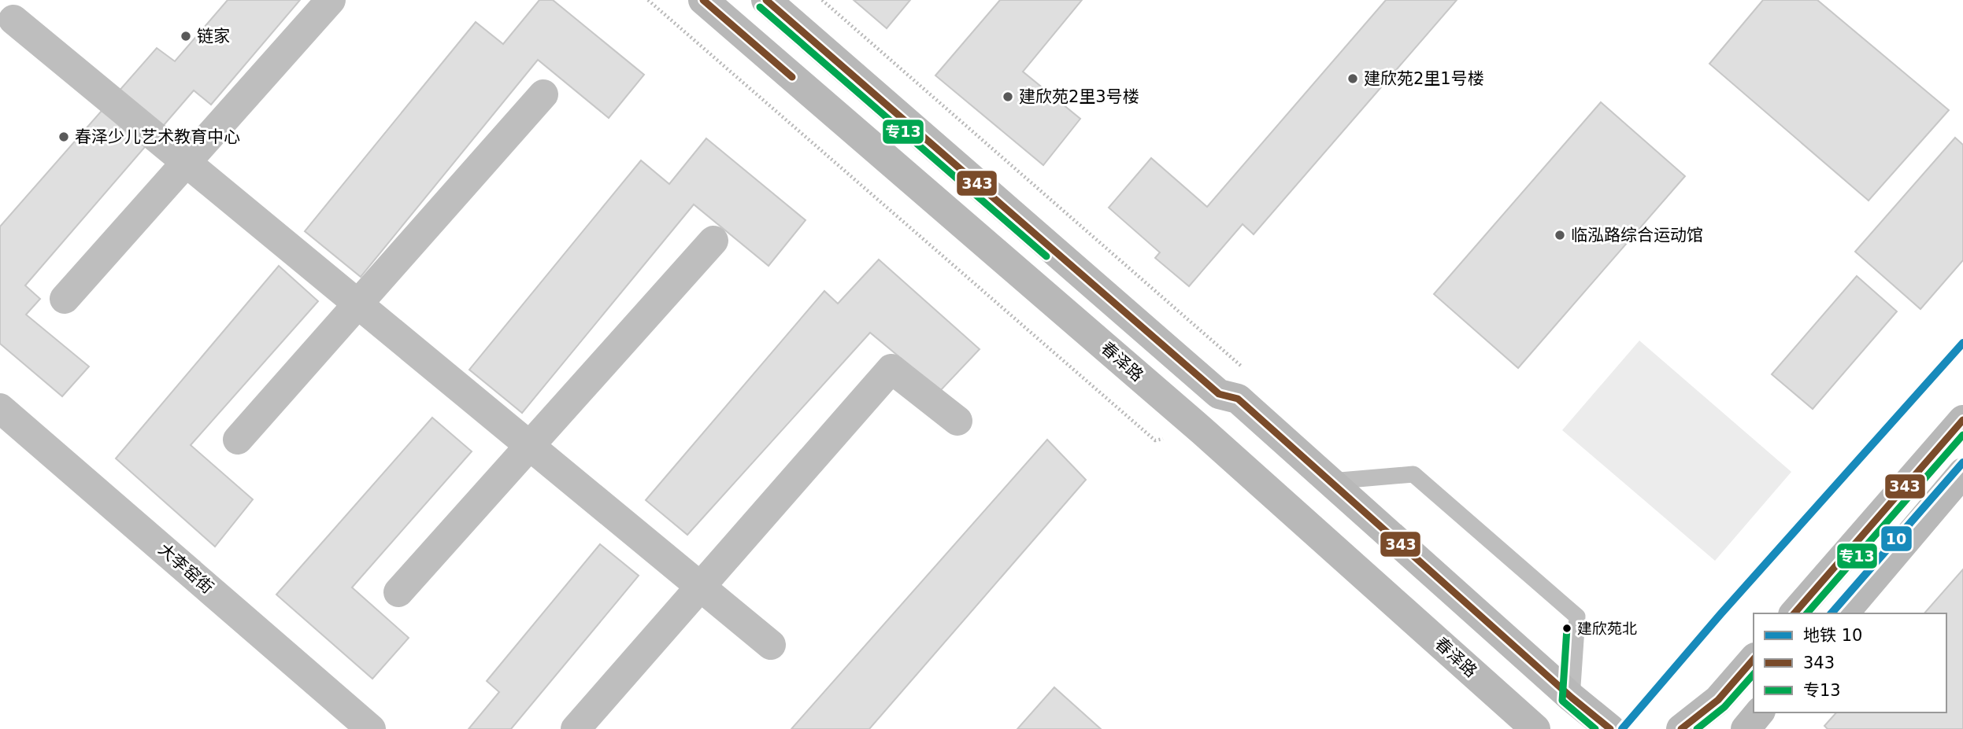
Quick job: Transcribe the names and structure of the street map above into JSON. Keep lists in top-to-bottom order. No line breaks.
{"streets":{"street":["春泽路","大李窑街"]},"places":["链家","建欣苑2里1号楼","建欣苑2里3号楼","春泽少儿艺术教育中心","临泓路综合运动馆","建欣苑北"],"lines":["transit line 343","transit line 专13","metro line 10"],"legend":["地铁 10","343","专13"]}
